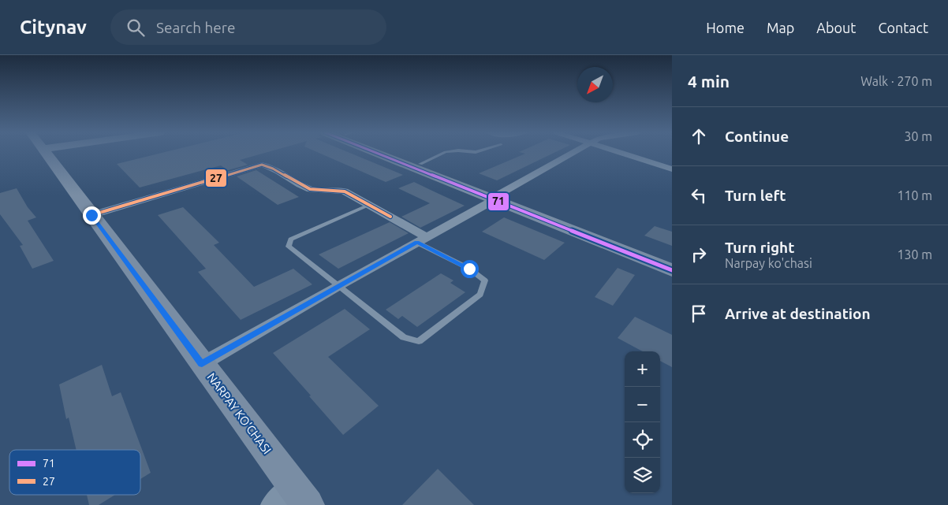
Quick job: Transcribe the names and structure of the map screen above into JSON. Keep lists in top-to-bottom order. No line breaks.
{"streets":{"street":["NARPAY KO'CHASI"]},"lines":["transit line 71","transit line 27"],"legend":["71","27"],"north":"bottom left","page":{"header":"Citynav","search":"Search here","nav":["Home","Map","About","Contact"],"heading":["4 min","Walk · 270 m"],"list":[["Continue","30 m"],["Turn left","110 m"],["Turn right","Narpay ko'chasi","130 m"],"Arrive at destination"],"map_buttons":["+","−"]}}
